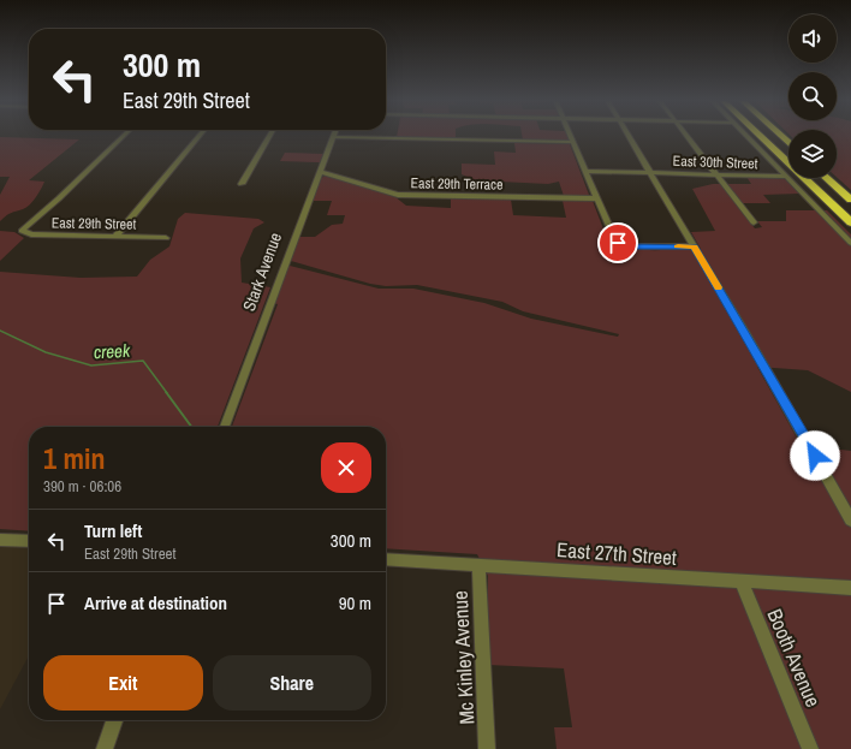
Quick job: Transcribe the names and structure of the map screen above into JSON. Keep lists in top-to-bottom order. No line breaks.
{"streets":{"street":["East 30th Street","East 29th Terrace","East 29th Street","Stark Avenue","East 27th Street","Mc Kinley Avenue","Booth Avenue"]},"crossings":[["East 29th Terrace","Stark Avenue"],["East 27th Street","Mc Kinley Avenue"],["East 27th Street","Booth Avenue"]],"water":["creek"],"page":{"turn":["300 m","East 29th Street"],"heading":["1 min","390 m · 06:06"],"list":[{"name":"Turn left","note":"East 29th Street","value":"300 m"},{"name":"Arrive at destination","value":"90 m"}],"buttons":["Exit","Share"]}}
